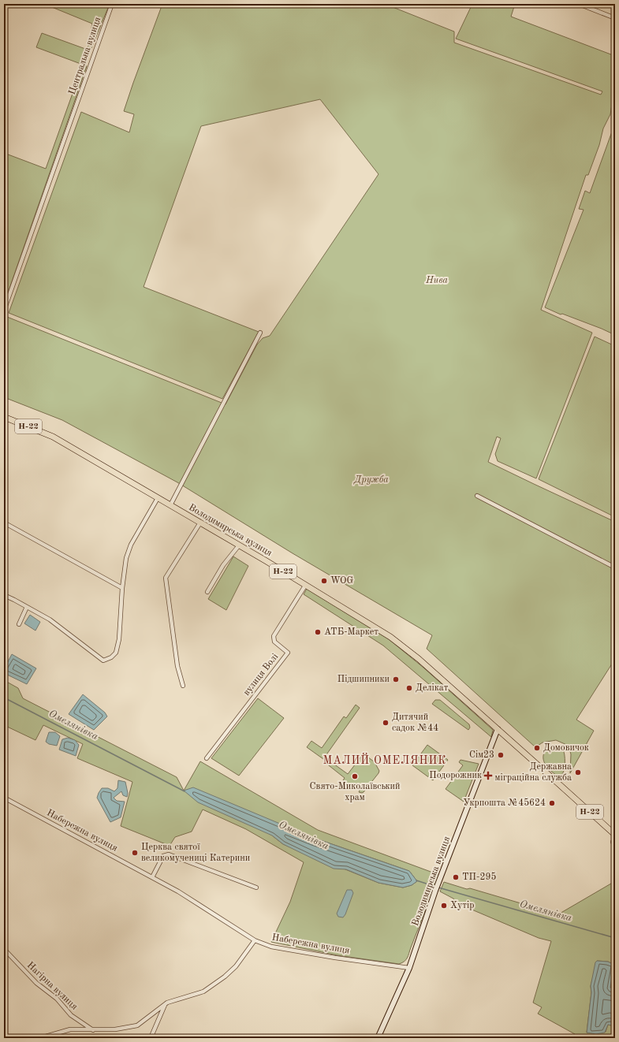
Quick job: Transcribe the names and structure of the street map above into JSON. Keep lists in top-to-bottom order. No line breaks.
{"streets":{"main road":["Н-22","Володимирська вулиця"],"street":["Центральна вулиця","вулиця Волі","Набережна вулиця","Нагірна вулиця"]},"crossings":[["Володимирська вулиця","вулиця Волі"],["Володимирська вулиця","Набережна вулиця"]],"districts":["МАЛИЙ ОМЕЛЯНИК"],"water":["Омелянівка"],"parks":["Нива","Дружба"],"places":{"other":["WOG","АТБ-Маркет","Підшипники","Делікат","Дитячий садок №44","Домовичок","Сім23","Державна міграційна служба","Свято-Миколаївський храм","Укрпошта №45624","Церква святої великомучениці Катерини","ТП-295","Хутір"],"health":["Подорожник"]}}
